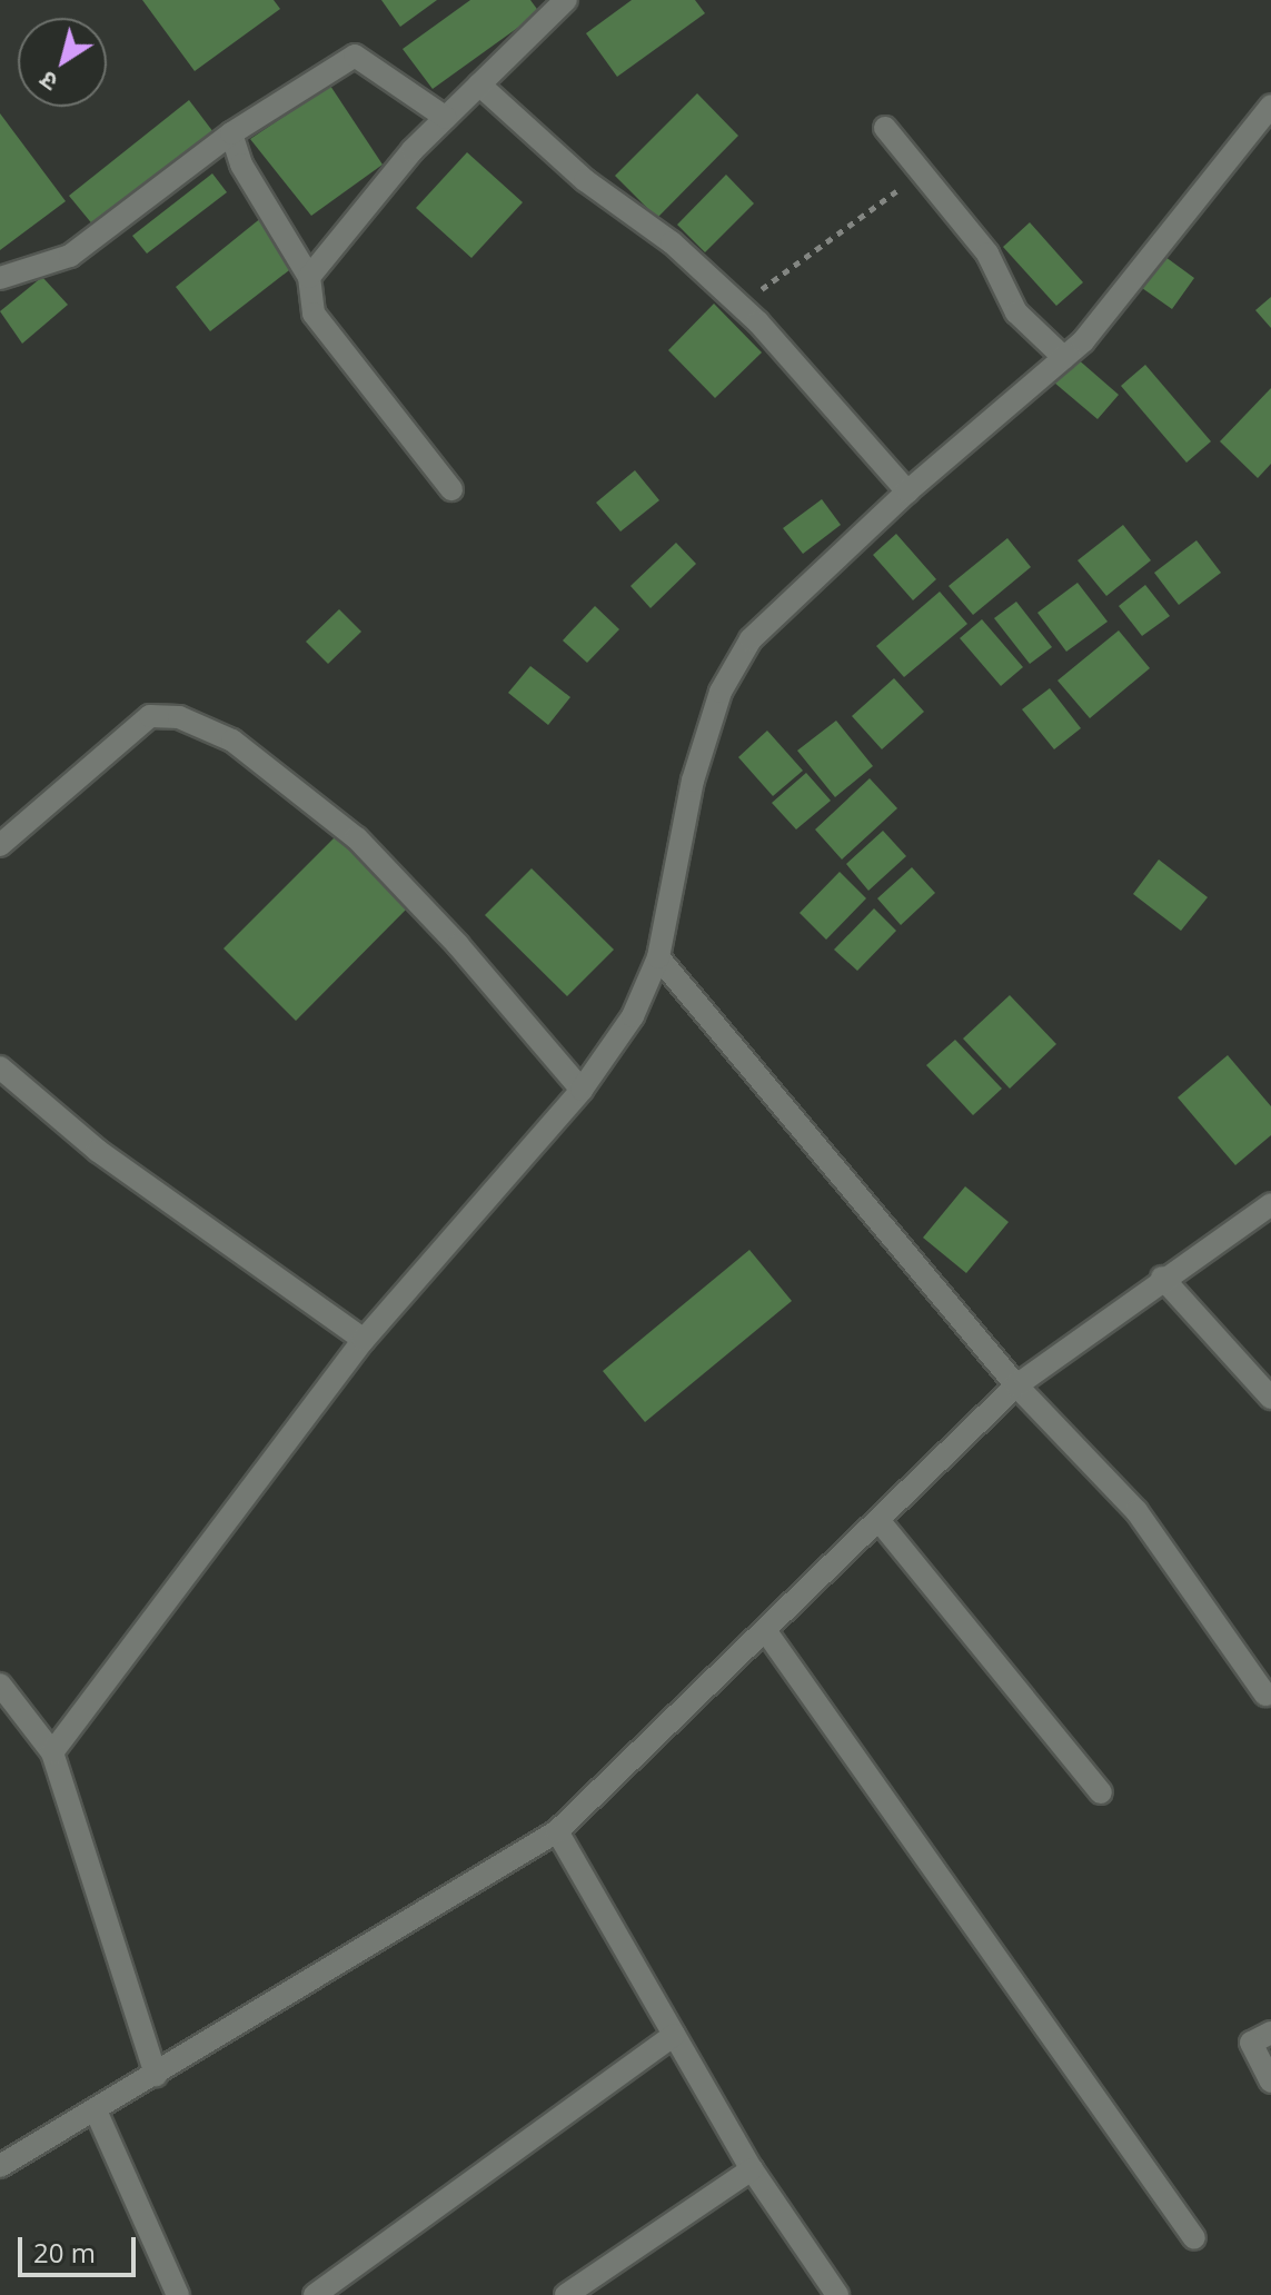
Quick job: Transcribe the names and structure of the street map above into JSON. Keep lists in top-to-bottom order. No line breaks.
{"scale_bar":"20 m","north":"bottom left"}
